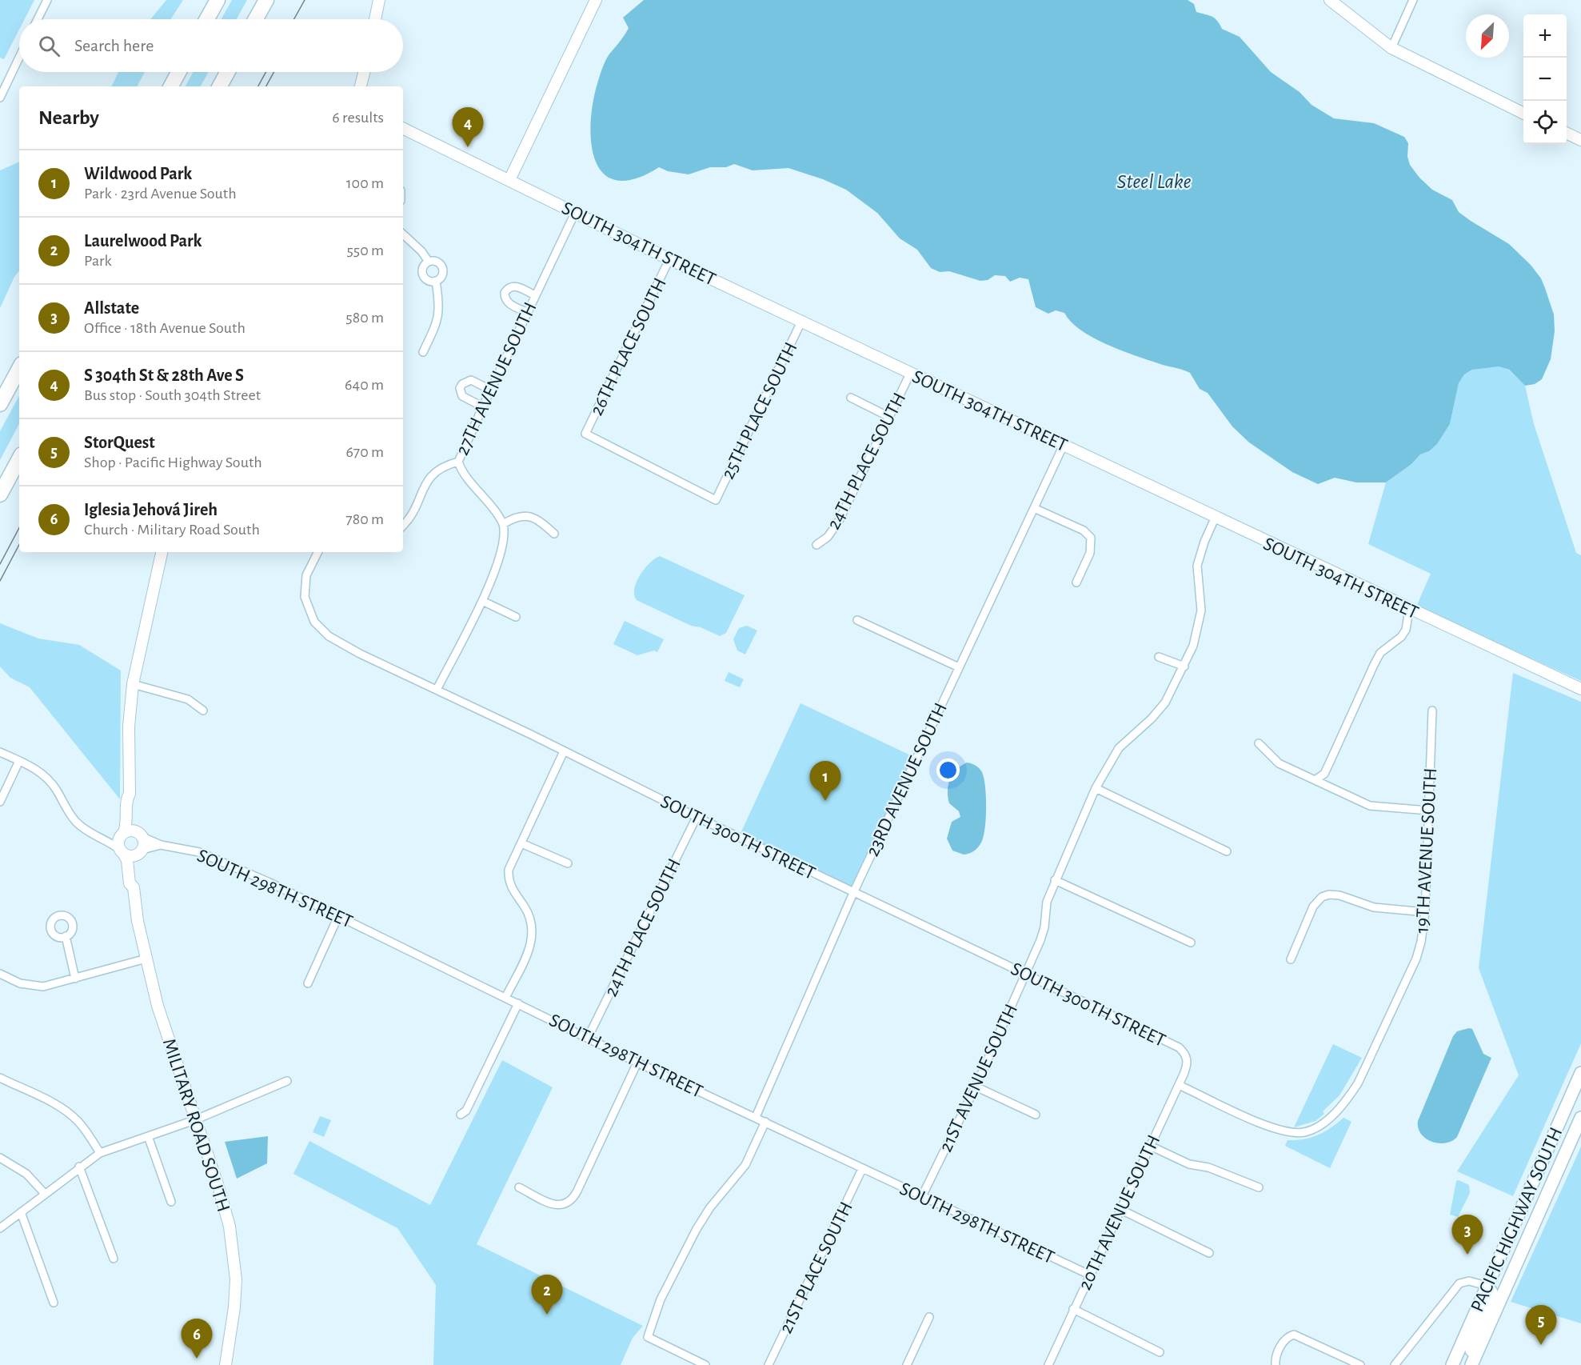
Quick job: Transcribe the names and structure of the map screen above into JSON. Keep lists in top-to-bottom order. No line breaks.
{"streets":{"main road":["PACIFIC HIGHWAY SOUTH"],"street":["SOUTH 304TH STREET","26TH PLACE SOUTH","27TH AVENUE SOUTH","25TH PLACE SOUTH","24TH PLACE SOUTH","23RD AVENUE SOUTH","SOUTH 300TH STREET","19TH AVENUE SOUTH","SOUTH 298TH STREET","21ST AVENUE SOUTH","MILITARY ROAD SOUTH","20TH AVENUE SOUTH","21ST PLACE SOUTH"]},"crossings":[["SOUTH 304TH STREET","26TH PLACE SOUTH"],["SOUTH 304TH STREET","27TH AVENUE SOUTH"],["SOUTH 304TH STREET","25TH PLACE SOUTH"],["SOUTH 304TH STREET","24TH PLACE SOUTH"],["SOUTH 304TH STREET","23RD AVENUE SOUTH"],["SOUTH 304TH STREET","21ST AVENUE SOUTH"],["26TH PLACE SOUTH","25TH PLACE SOUTH"],["24TH PLACE SOUTH","SOUTH 300TH STREET"],["24TH PLACE SOUTH","SOUTH 298TH STREET"],["23RD AVENUE SOUTH","SOUTH 300TH STREET"],["23RD AVENUE SOUTH","SOUTH 298TH STREET"],["SOUTH 300TH STREET","21ST AVENUE SOUTH"],["SOUTH 300TH STREET","20TH AVENUE SOUTH"],["19TH AVENUE SOUTH","20TH AVENUE SOUTH"],["SOUTH 298TH STREET","21ST AVENUE SOUTH"],["SOUTH 298TH STREET","MILITARY ROAD SOUTH"],["SOUTH 298TH STREET","20TH AVENUE SOUTH"],["SOUTH 298TH STREET","21ST PLACE SOUTH"]],"water":["Steel Lake"],"north":"bottom left","page":{"map_buttons":["+","−"],"search":"Search here","heading":["Nearby","6 results"],"pins":["4","1","3","2","5","6"],"list":[{"mark":"1","name":"Wildwood Park","note":"Park · 23rd Avenue South","value":"100 m"},{"mark":"2","name":"Laurelwood Park","note":"Park","value":"550 m"},{"mark":"3","name":"Allstate","note":"Office · 18th Avenue South","value":"580 m"},{"mark":"4","name":"S 304th St & 28th Ave S","note":"Bus stop · South 304th Street","value":"640 m"},{"mark":"5","name":"StorQuest","note":"Shop · Pacific Highway South","value":"670 m"},{"mark":"6","name":"Iglesia Jehová Jireh","note":"Church · Military Road South","value":"780 m"}]}}
